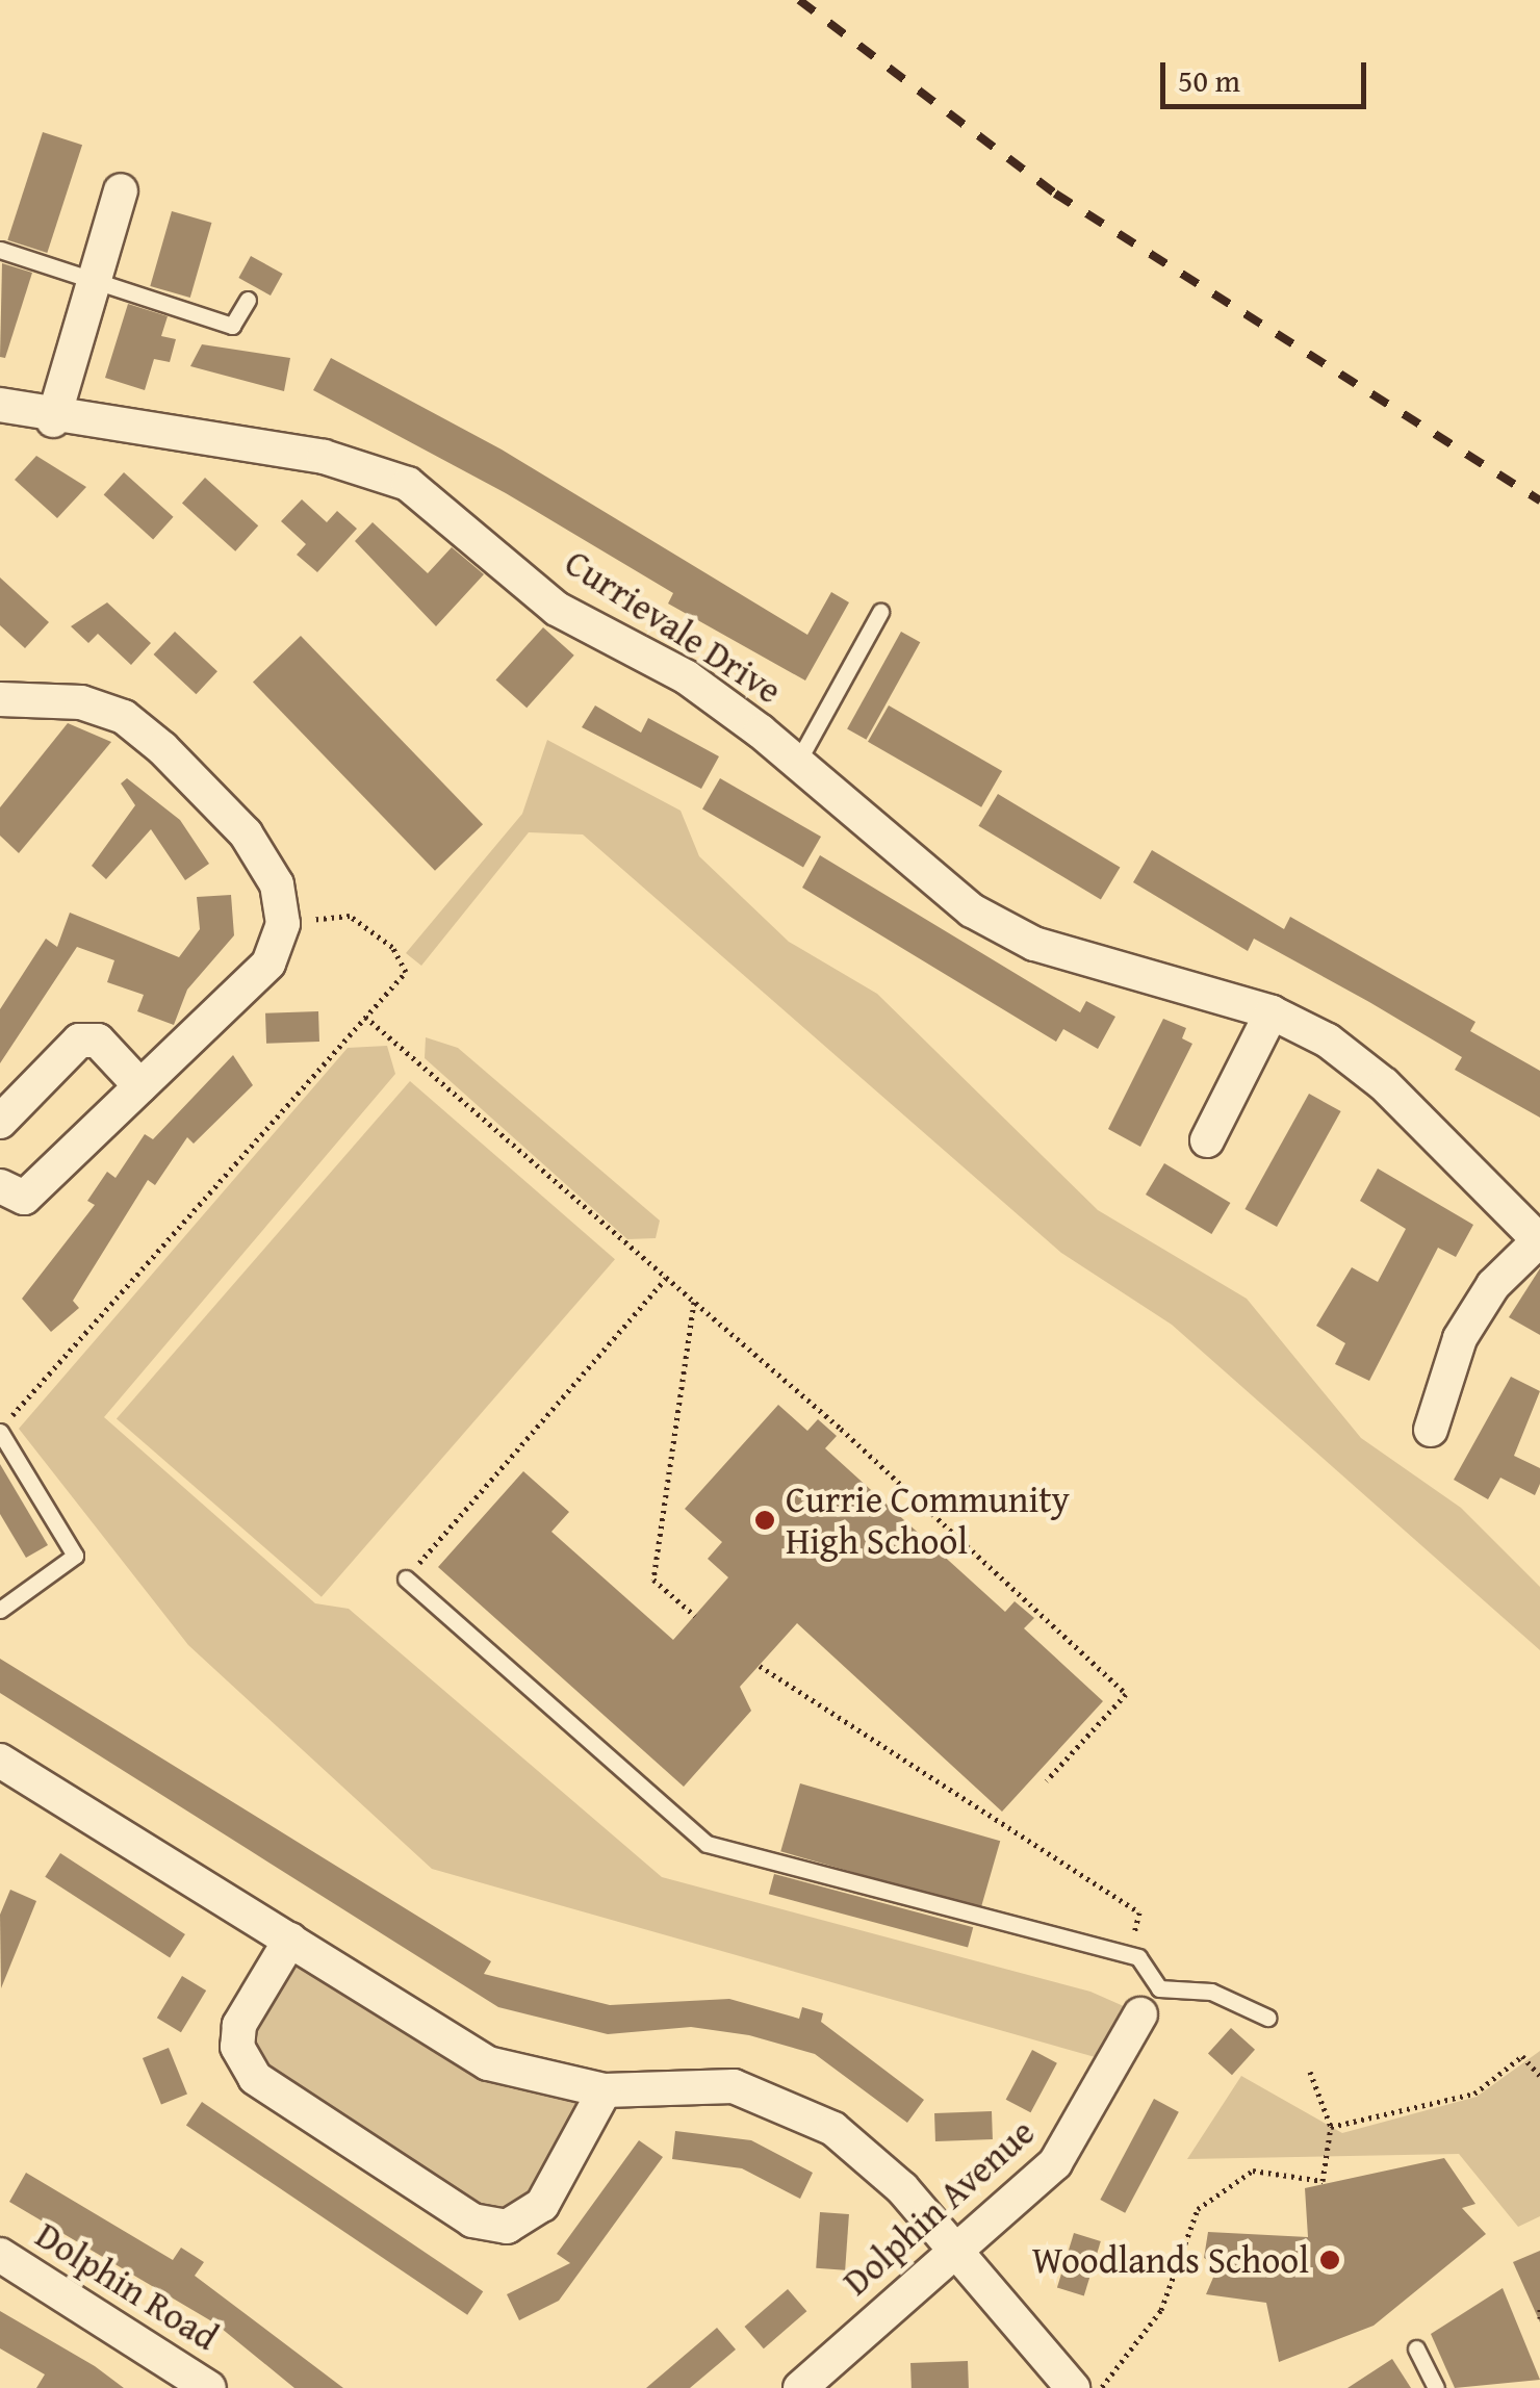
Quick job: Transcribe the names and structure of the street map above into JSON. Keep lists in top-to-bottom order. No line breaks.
{"streets":{"street":["Currievale Drive","Dolphin Avenue","Dolphin Road"]},"places":["Currie Community High School","Woodlands School"],"scale_bar":"50 m"}
